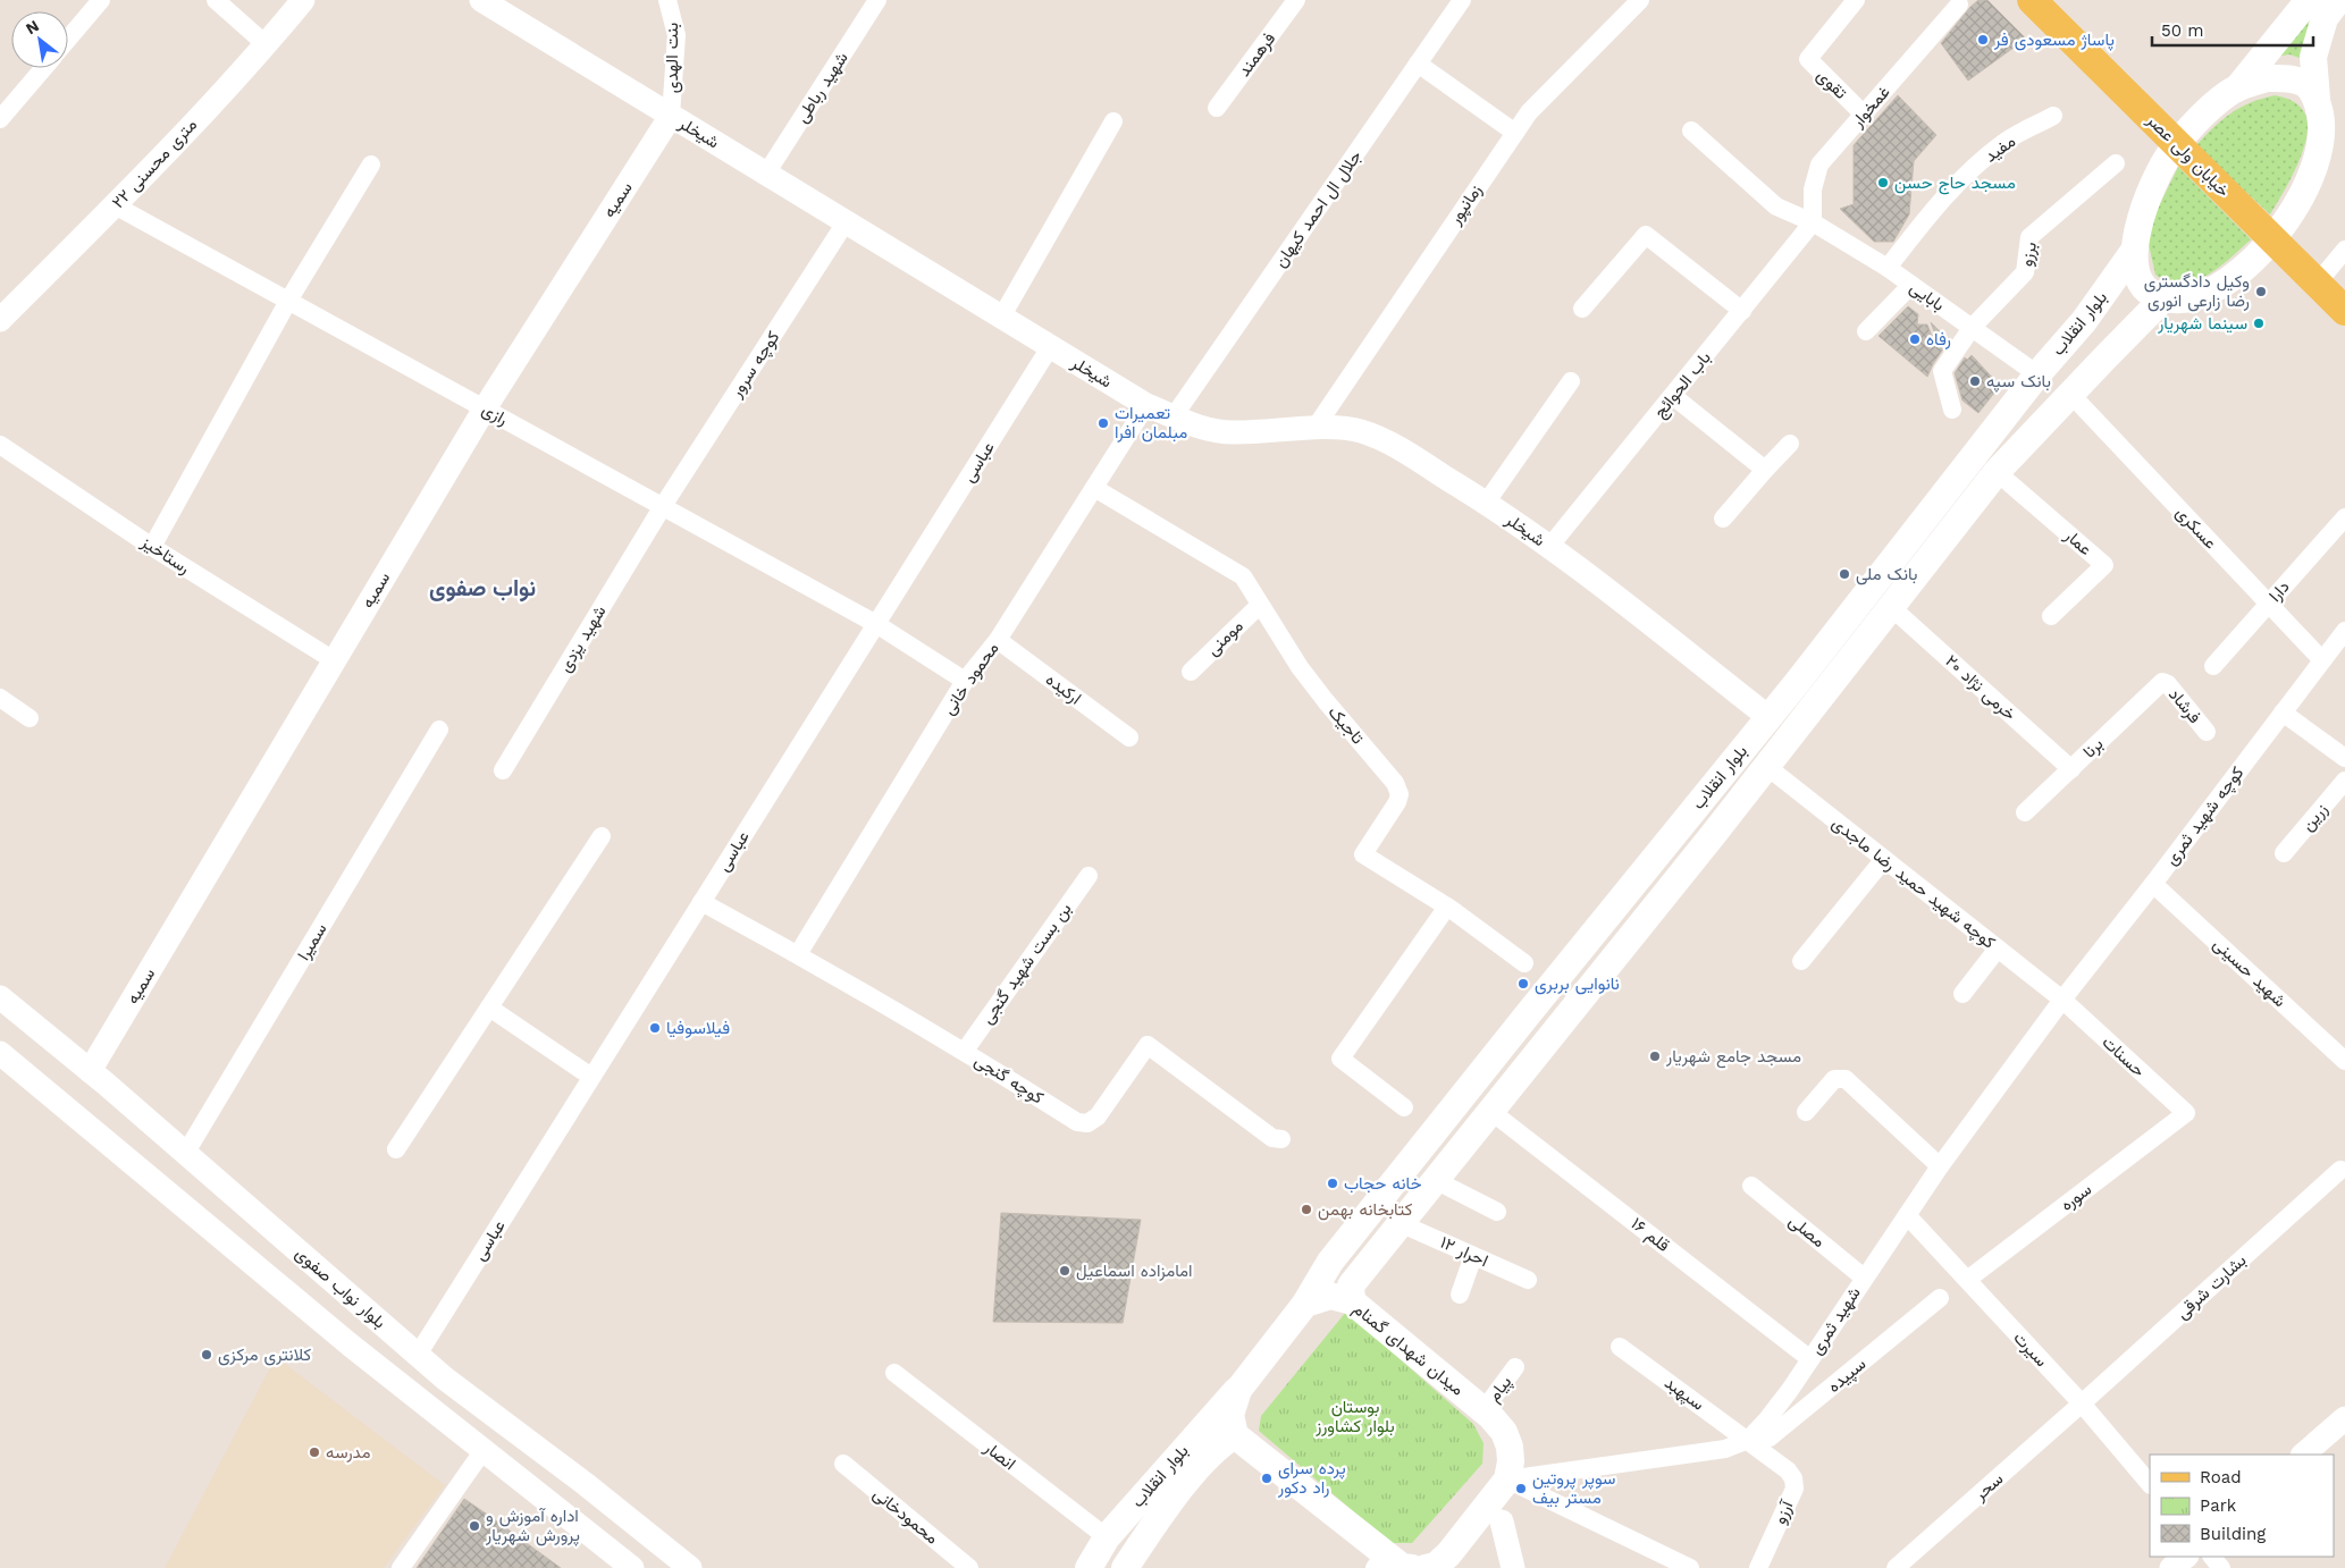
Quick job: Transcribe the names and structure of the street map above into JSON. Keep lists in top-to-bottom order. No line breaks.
{"streets":{"main road":["خیابان ولی عصر","بلوار انقلاب","میدان شهدای گمنام"],"street":["فرهمند","بنت الهدی","تقوی","شهید رباطی","غمخوار","شیخلر","مفید","۲۲ متری محسنی","سمیه","زمانپور","جلال ال احمد کیهان","برزو","بابایی","کوچه سرور","باب الحوائج","رازی","عباسی","عسکری","عمار","رستاخیز","دارا","مومنی","شهید یزدی","محمود خانی","خرمی نژاد ۲۰","ارکیده","فرشاد","تاجیک","برنا","کوچه شهید ثمری","زرین","کوچه شهید حمید رضا ماجدی","سمیرا","بن بست شهید گنجی","شهید حسینی","حسنات","کوچه گنجی","سوره","مصلی","قلم ۱۶","احرار ۱۲","بشارت شرقی","بلوار نواب صفوی","شهید ثمری","سیرت","سپیده","پیام","سپهبد","انصار","سحر","آرزو","محمودخانی"]},"crossings":[["بنت الهدی","شیخلر"],["بنت الهدی","سمیه"],["تقوی","غمخوار"],["شهید رباطی","شیخلر"],["غمخوار","بابایی"],["غمخوار","باب الحوائج"],["شیخلر","سمیه"],["شیخلر","زمانپور"],["شیخلر","جلال ال احمد کیهان"],["شیخلر","بلوار انقلاب"],["شیخلر","کوچه سرور"],["شیخلر","باب الحوائج"],["شیخلر","عباسی"],["شیخلر","محمود خانی"],["مفید","بابایی"],["۲۲ متری محسنی","رازی"],["سمیه","رازی"],["سمیه","رستاخیز"],["سمیه","بلوار نواب صفوی"],["برزو","بابایی"],["بابایی","بلوار انقلاب"],["بابایی","باب الحوائج"],["بلوار انقلاب","عسکری"],["بلوار انقلاب","عمار"],["بلوار انقلاب","خرمی نژاد ۲۰"],["بلوار انقلاب","کوچه شهید حمید رضا ماجدی"],["بلوار انقلاب","قلم ۱۶"],["بلوار انقلاب","احرار ۱۲"],["بلوار انقلاب","میدان شهدای گمنام"],["بلوار انقلاب","انصار"],["کوچه سرور","رازی"],["کوچه سرور","شهید یزدی"],["رازی","عباسی"],["رازی","شهید یزدی"],["رازی","محمود خانی"],["عباسی","کوچه گنجی"],["عباسی","بلوار نواب صفوی"],["عسکری","دارا"],["عسکری","کوچه شهید ثمری"],["مومنی","تاجیک"],["محمود خانی","ارکیده"],["محمود خانی","تاجیک"],["محمود خانی","کوچه گنجی"],["خرمی نژاد ۲۰","برنا"],["فرشاد","برنا"],["کوچه شهید ثمری","کوچه شهید حمید رضا ماجدی"],["کوچه شهید ثمری","شهید حسینی"],["کوچه شهید ثمری","حسنات"],["کوچه شهید ثمری","شهید ثمری"],["کوچه شهید حمید رضا ماجدی","حسنات"],["کوچه شهید حمید رضا ماجدی","شهید ثمری"],["سمیرا","بلوار نواب صفوی"],["بن بست شهید گنجی","کوچه گنجی"],["حسنات","سوره"],["حسنات","شهید ثمری"],["سوره","سیرت"],["مصلی","شهید ثمری"],["قلم ۱۶","شهید ثمری"],["بشارت شرقی","سیرت"],["بشارت شرقی","سحر"],["شهید ثمری","سیرت"],["شهید ثمری","سپیده"],["شهید ثمری","سپهبد"],["شهید ثمری","آرزو"],["میدان شهدای گمنام","پیام"],["سیرت","سحر"],["سپیده","سپهبد"],["سپیده","آرزو"],["سپهبد","آرزو"]],"districts":["نواب صفوی"],"parks":["بوستان بلوار کشاورز"],"places":["پاساژ مسعودی فر","مسجد حاج حسن","وکیل دادگستری رضا زارعی انوری","سینما شهریار","رفاه","بانک سپه","تعمیرات مبلمان افرا","بانک ملی","نانوایی بربری","فیلاسوفیا","مسجد جامع شهریار","خانه حجاب","کتابخانه بهمن","امامزاده اسماعیل","کلانتری مرکزی","مدرسه","پرده سرای راد دکور","سوپر پروتین مستر بیف","اداره آموزش و پرورش شهریار"],"legend":["Road","Park","Building"],"scale_bar":"50 m","north":"top left"}
